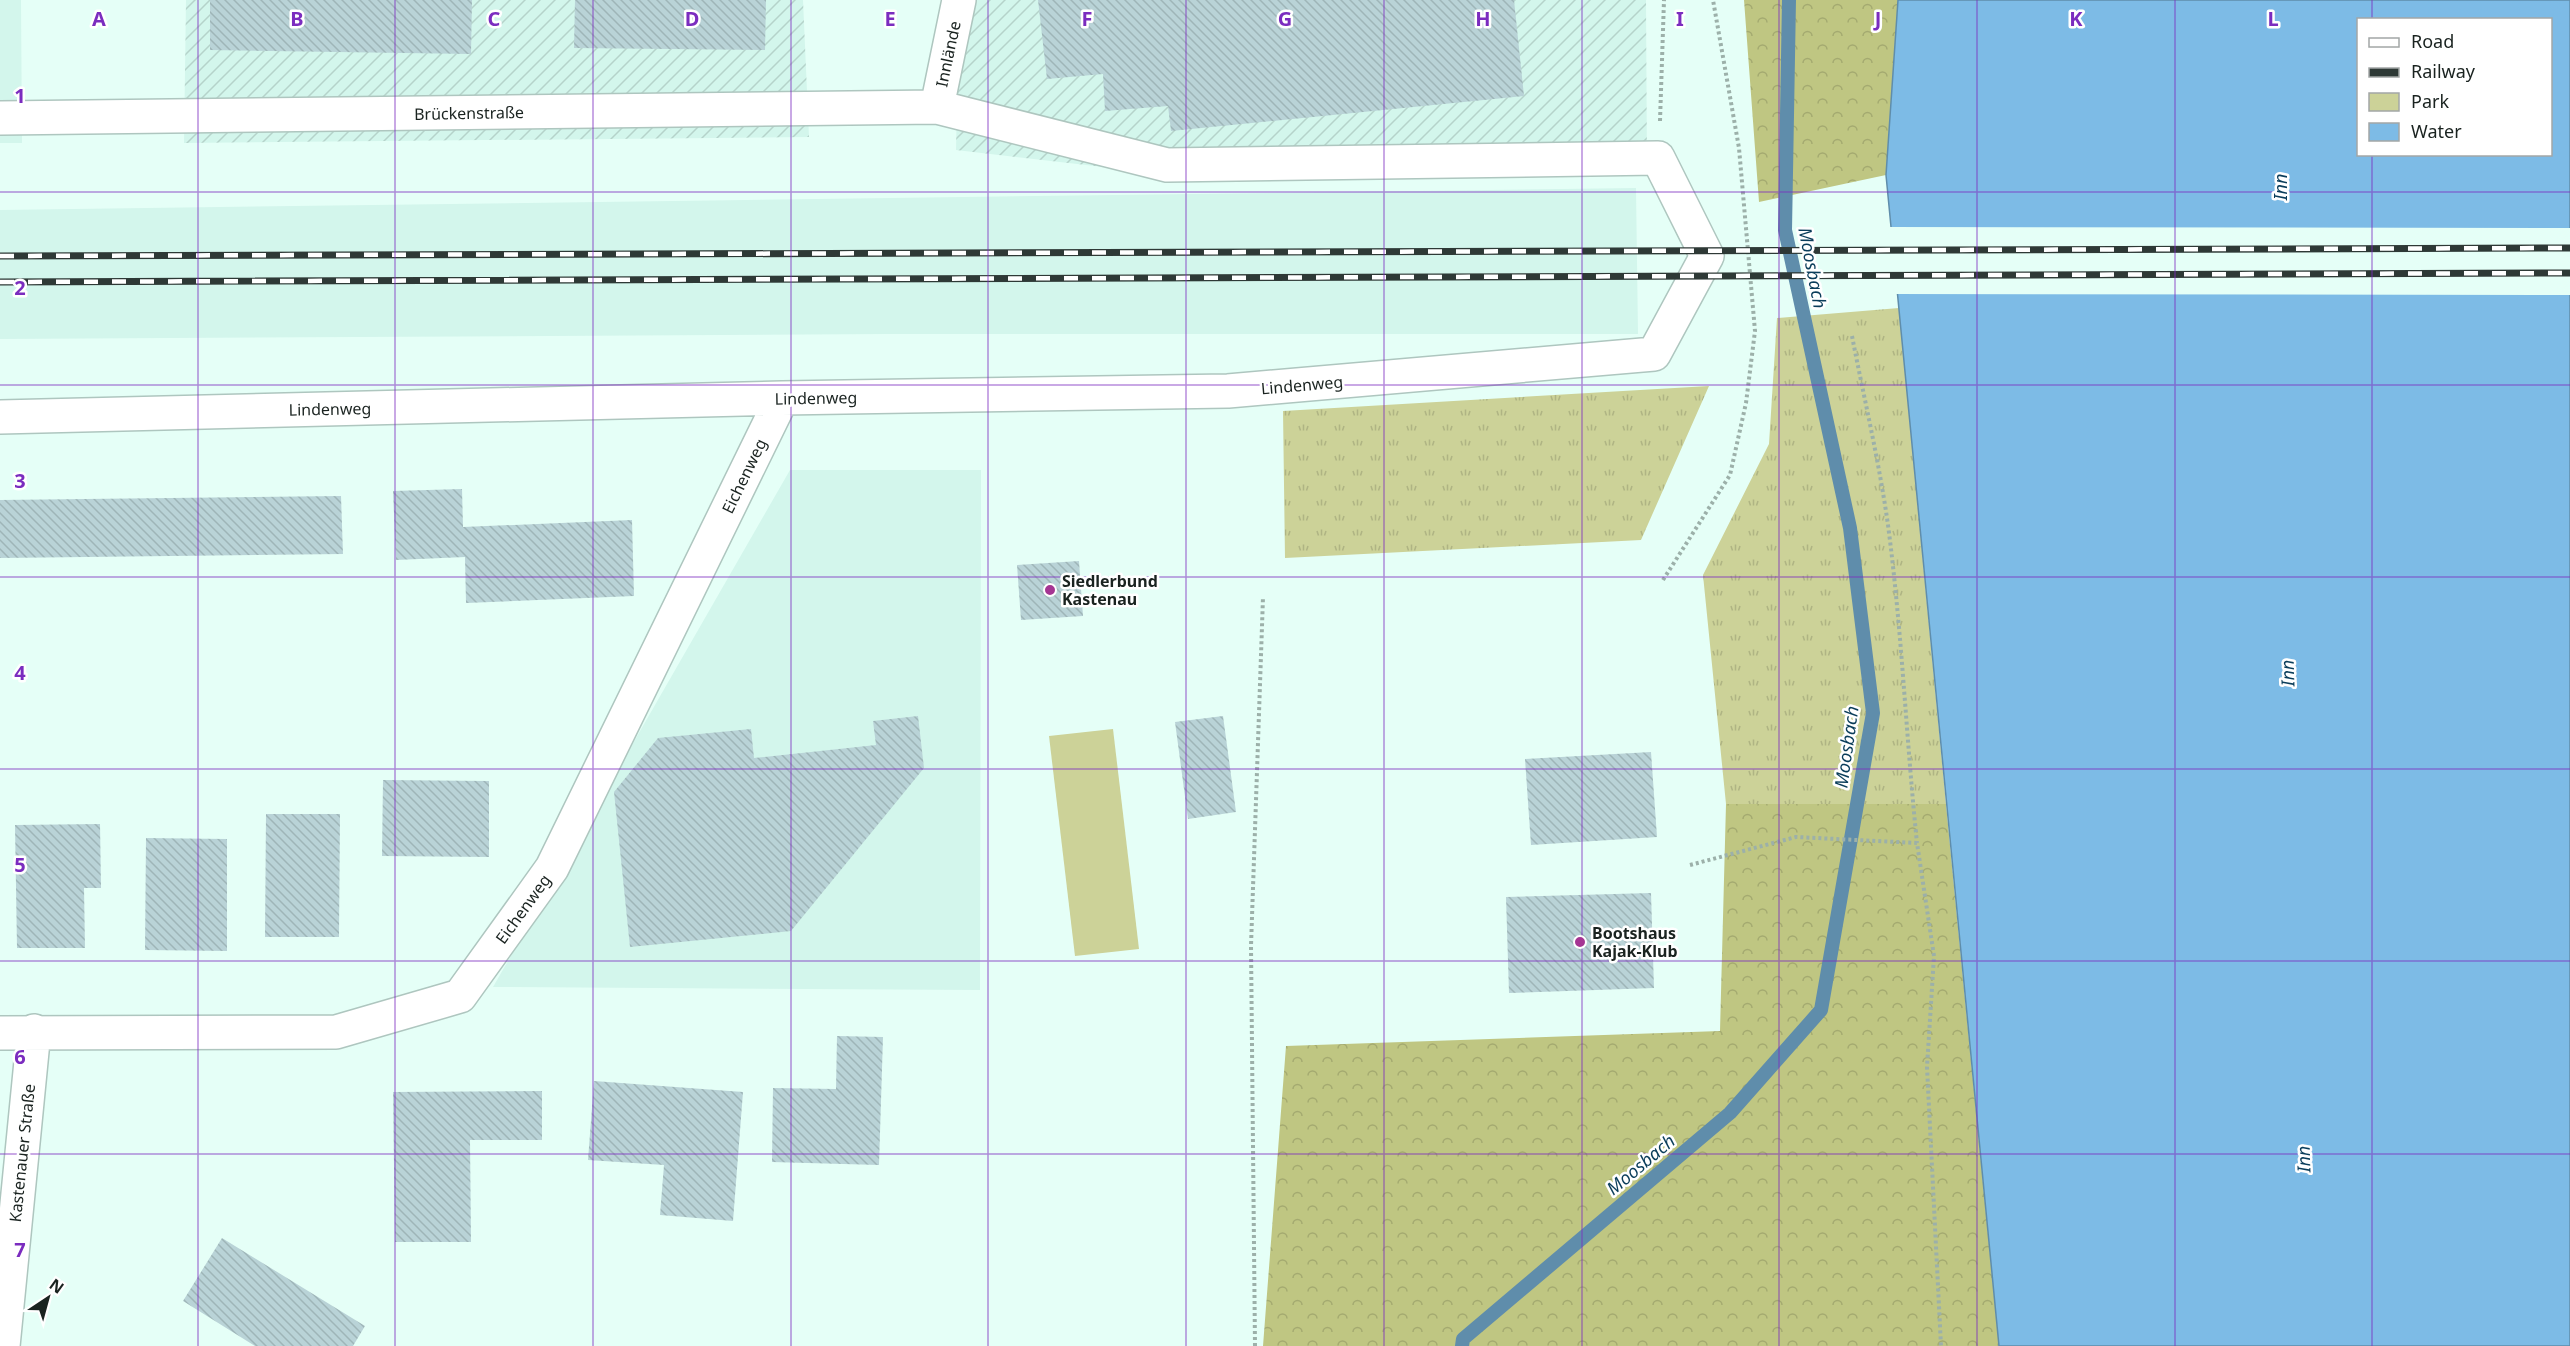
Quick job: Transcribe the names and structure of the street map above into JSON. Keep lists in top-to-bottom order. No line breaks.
{"streets":{"street":["Innlände","Brückenstraße","Lindenweg","Eichenweg","Kastenauer Straße"]},"crossings":[["Innlände","Brückenstraße"],["Lindenweg","Eichenweg"],["Eichenweg","Kastenauer Straße"]],"water":["Inn","Moosbach"],"places":["Siedlerbund Kastenau","Bootshaus Kajak-Klub"],"legend":["Road","Railway","Park","Water"],"north":"top right","grid":{"columns":["A","B","C","D","E","F","G","H","I","J","K","L"],"rows":["1","2","3","4","5","6","7"]}}
